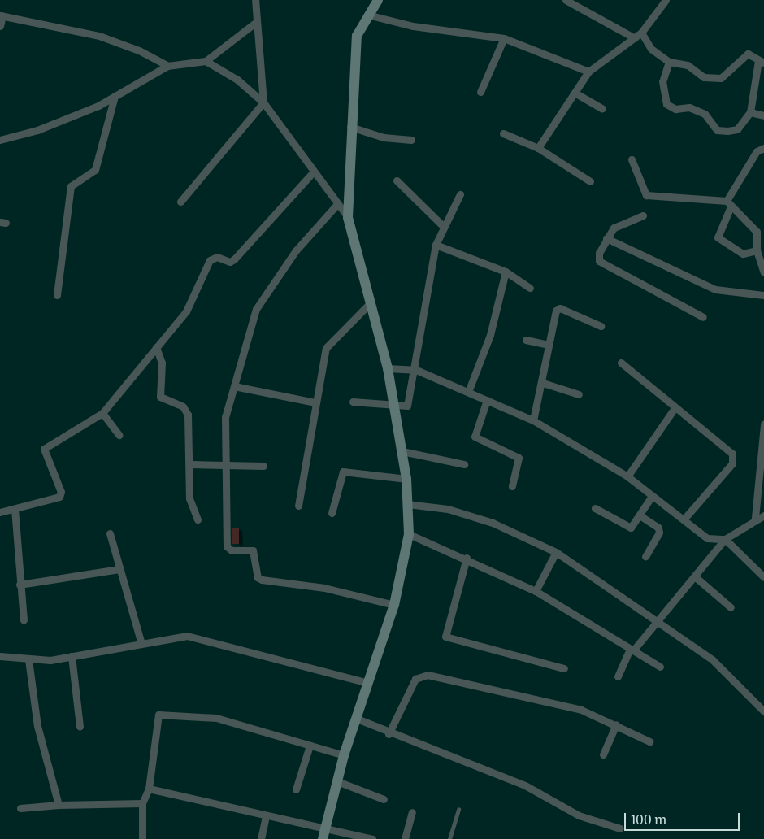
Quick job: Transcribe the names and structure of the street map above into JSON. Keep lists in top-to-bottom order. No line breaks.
{"scale_bar":"100 m"}
